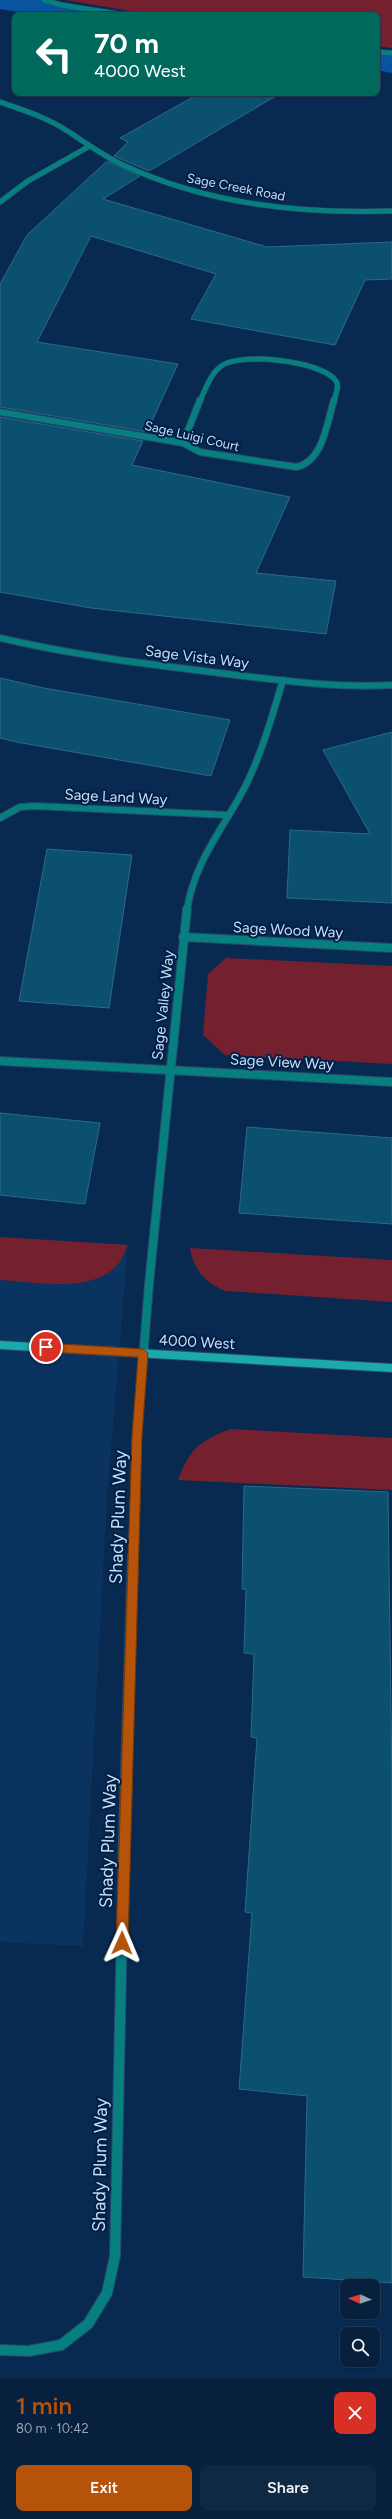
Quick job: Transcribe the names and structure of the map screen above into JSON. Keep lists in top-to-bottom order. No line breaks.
{"streets":{"main road":["4000 West"],"street":["Sage Creek Road","Sage Luigi Court","Sage Vista Way","Sage Land Way","Sage Wood Way","Sage Valley Way","Sage View Way","Shady Plum Way"]},"crossings":[["Sage Vista Way","Sage Valley Way"],["Sage Land Way","Sage Valley Way"],["Sage Wood Way","Sage Valley Way"],["Sage Valley Way","Sage View Way"],["Sage Valley Way","4000 West"],["Sage Valley Way","Shady Plum Way"],["4000 West","Shady Plum Way"]],"north":"left","page":{"turn":["70 m","4000 West"],"heading":["1 min","80 m · 10:42"],"buttons":["Exit","Share"]}}
